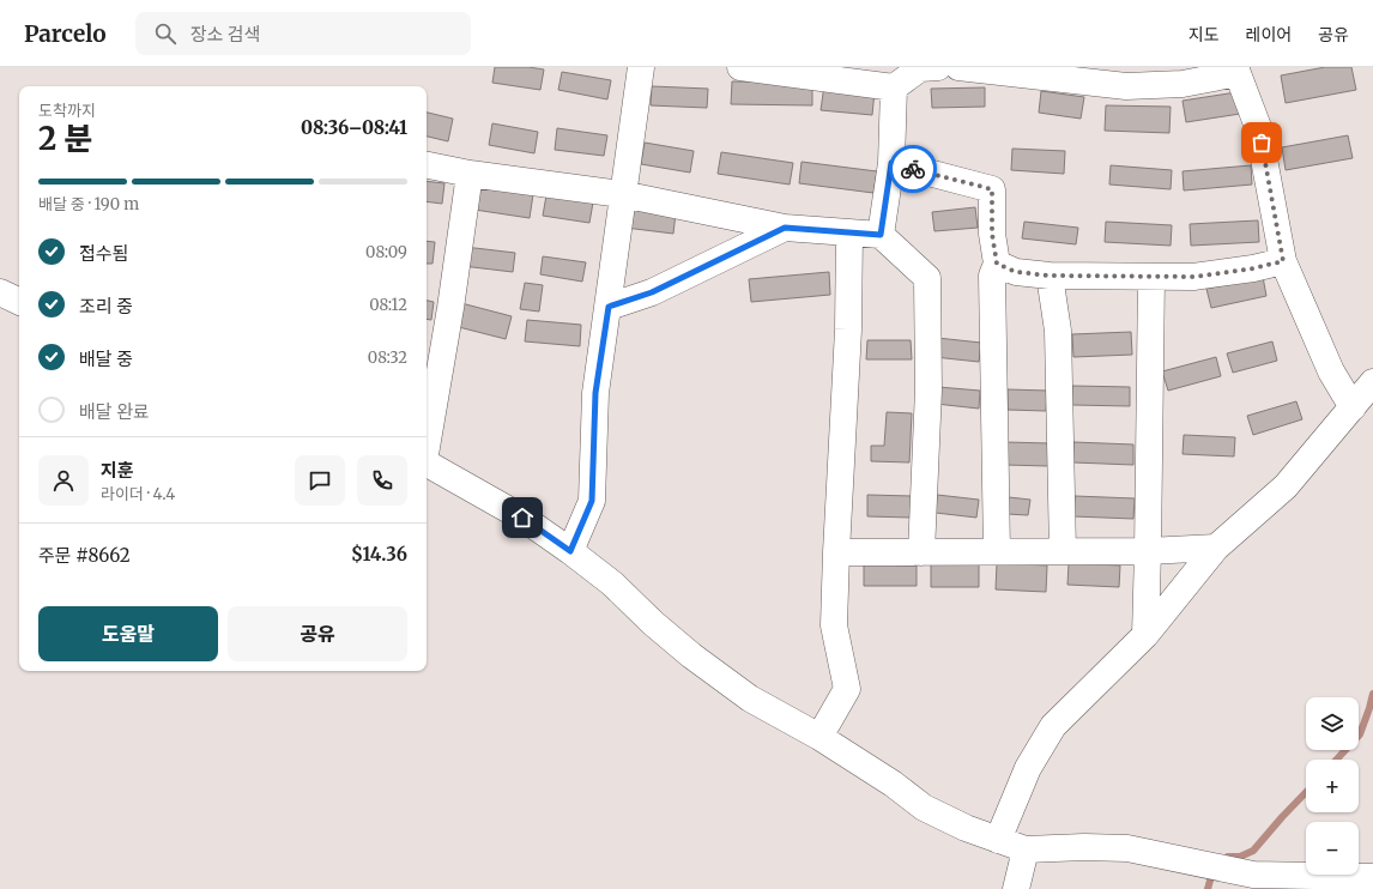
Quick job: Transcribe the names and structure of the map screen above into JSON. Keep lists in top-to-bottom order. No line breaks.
{"page":{"header":"Parcelo","search":"장소 검색","nav":["지도","레이어","공유"],"heading":["2 분","도착까지","08:36–08:41"],"panel":["지훈","라이더 · 4.4","주문 #8662","$14.36"],"bar":"배달 중 · 190 m","list":[["접수됨","08:09"],["조리 중","08:12"],["배달 중","08:32"],"배달 완료"],"buttons":["도움말","공유"],"map_buttons":["+","−"]}}
